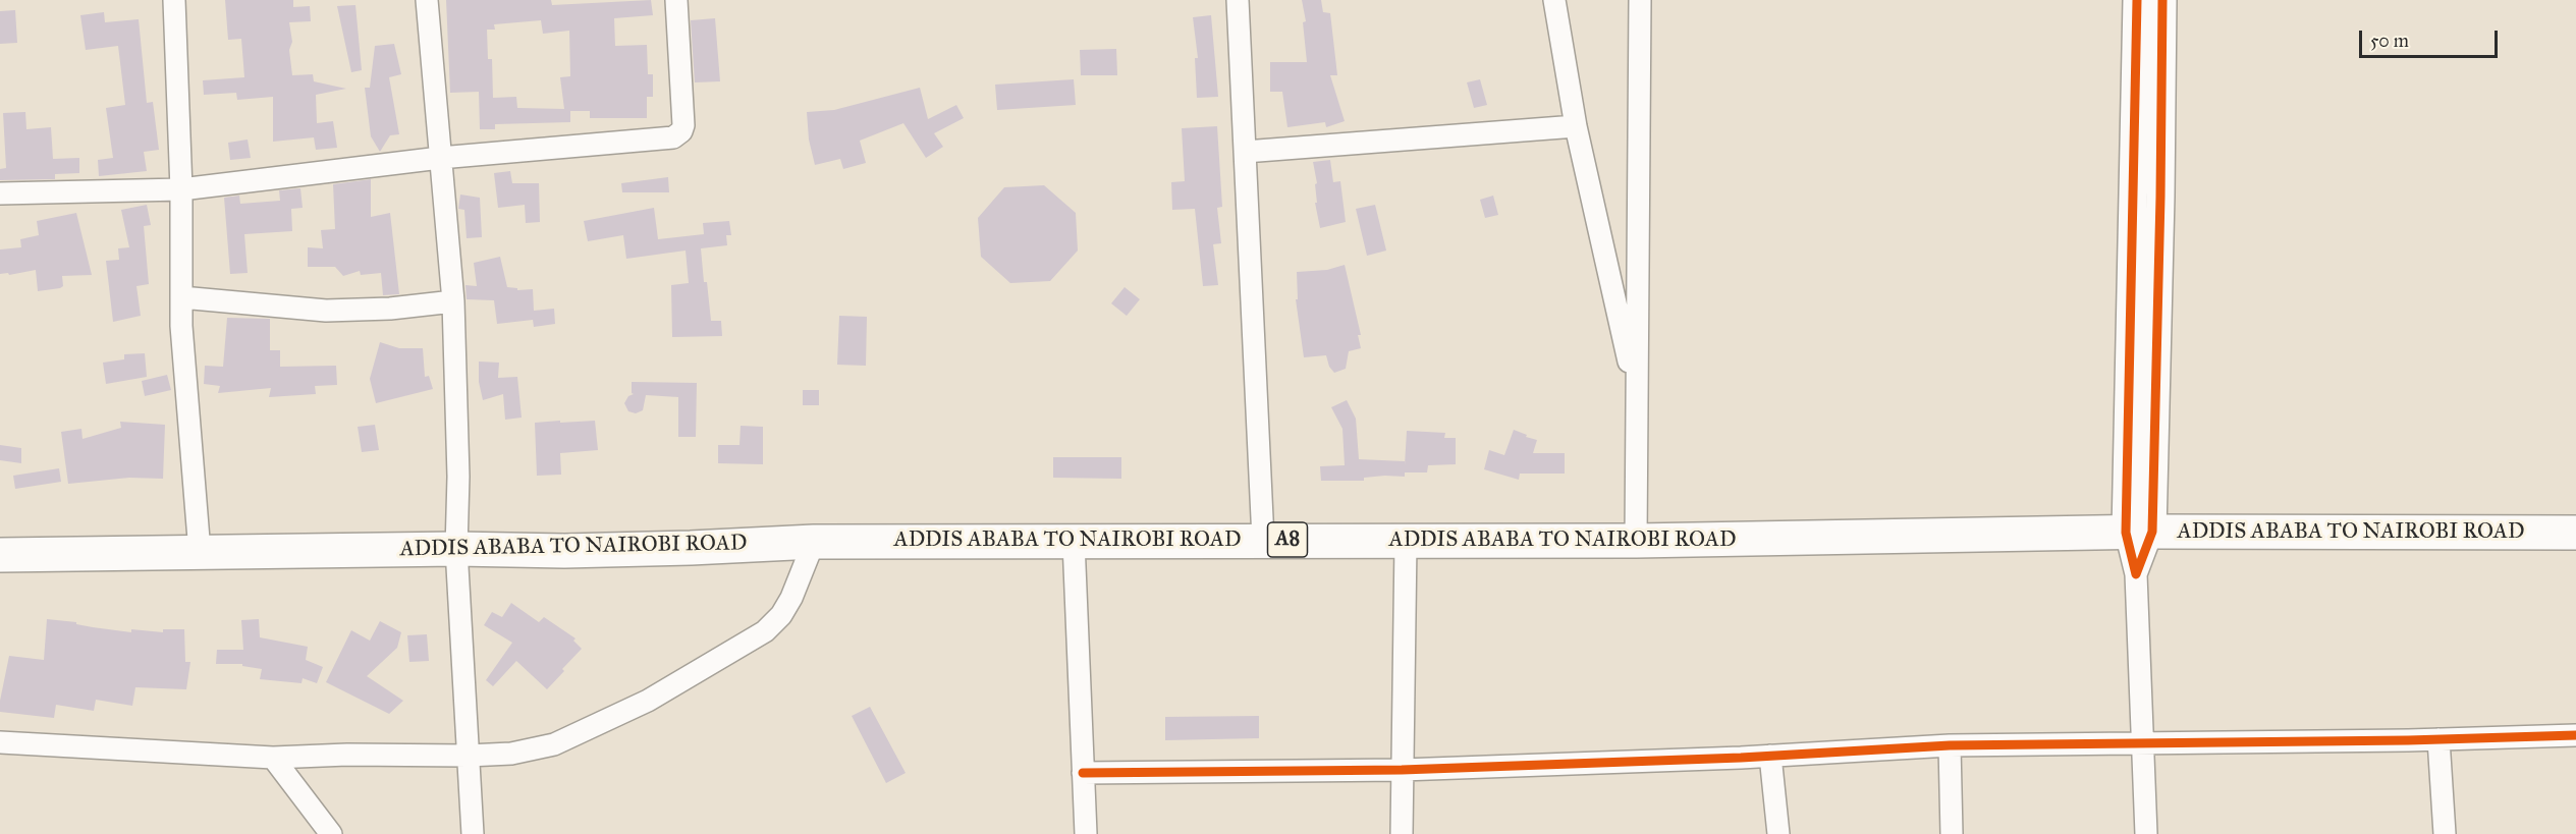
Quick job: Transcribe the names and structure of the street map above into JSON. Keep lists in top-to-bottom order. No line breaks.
{"streets":{"highway":["ADDIS ABABA TO NAIROBI ROAD","A8"]},"scale_bar":"50 m"}
